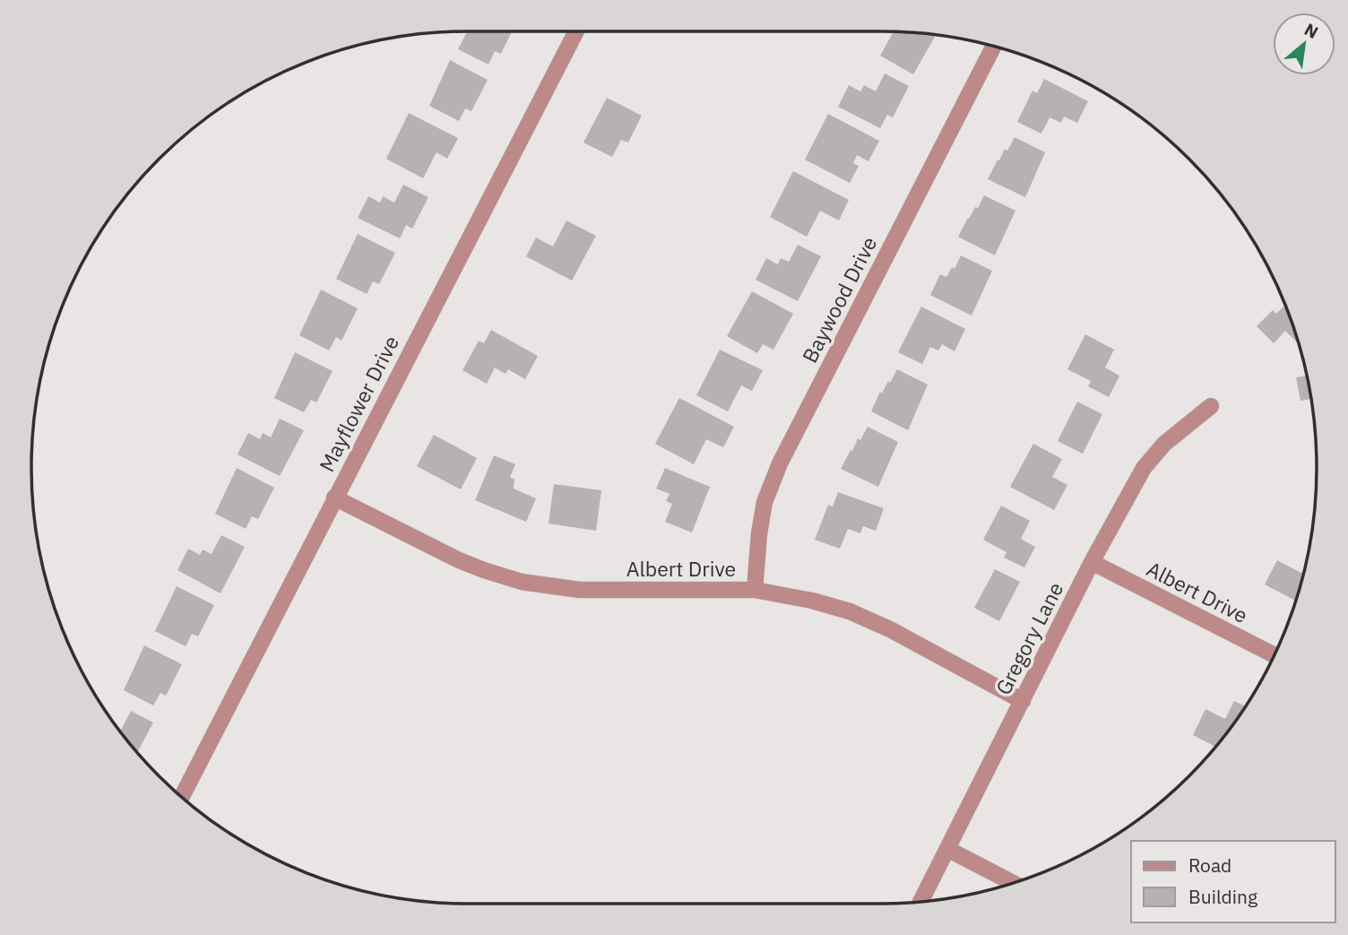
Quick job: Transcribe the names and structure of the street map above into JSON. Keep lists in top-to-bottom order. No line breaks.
{"streets":{"street":["Baywood Drive","Mayflower Drive","Albert Drive","Gregory Lane"]},"crossings":[["Baywood Drive","Albert Drive"],["Mayflower Drive","Albert Drive"],["Albert Drive","Gregory Lane"]],"legend":["Road","Building"],"north":"top right"}
